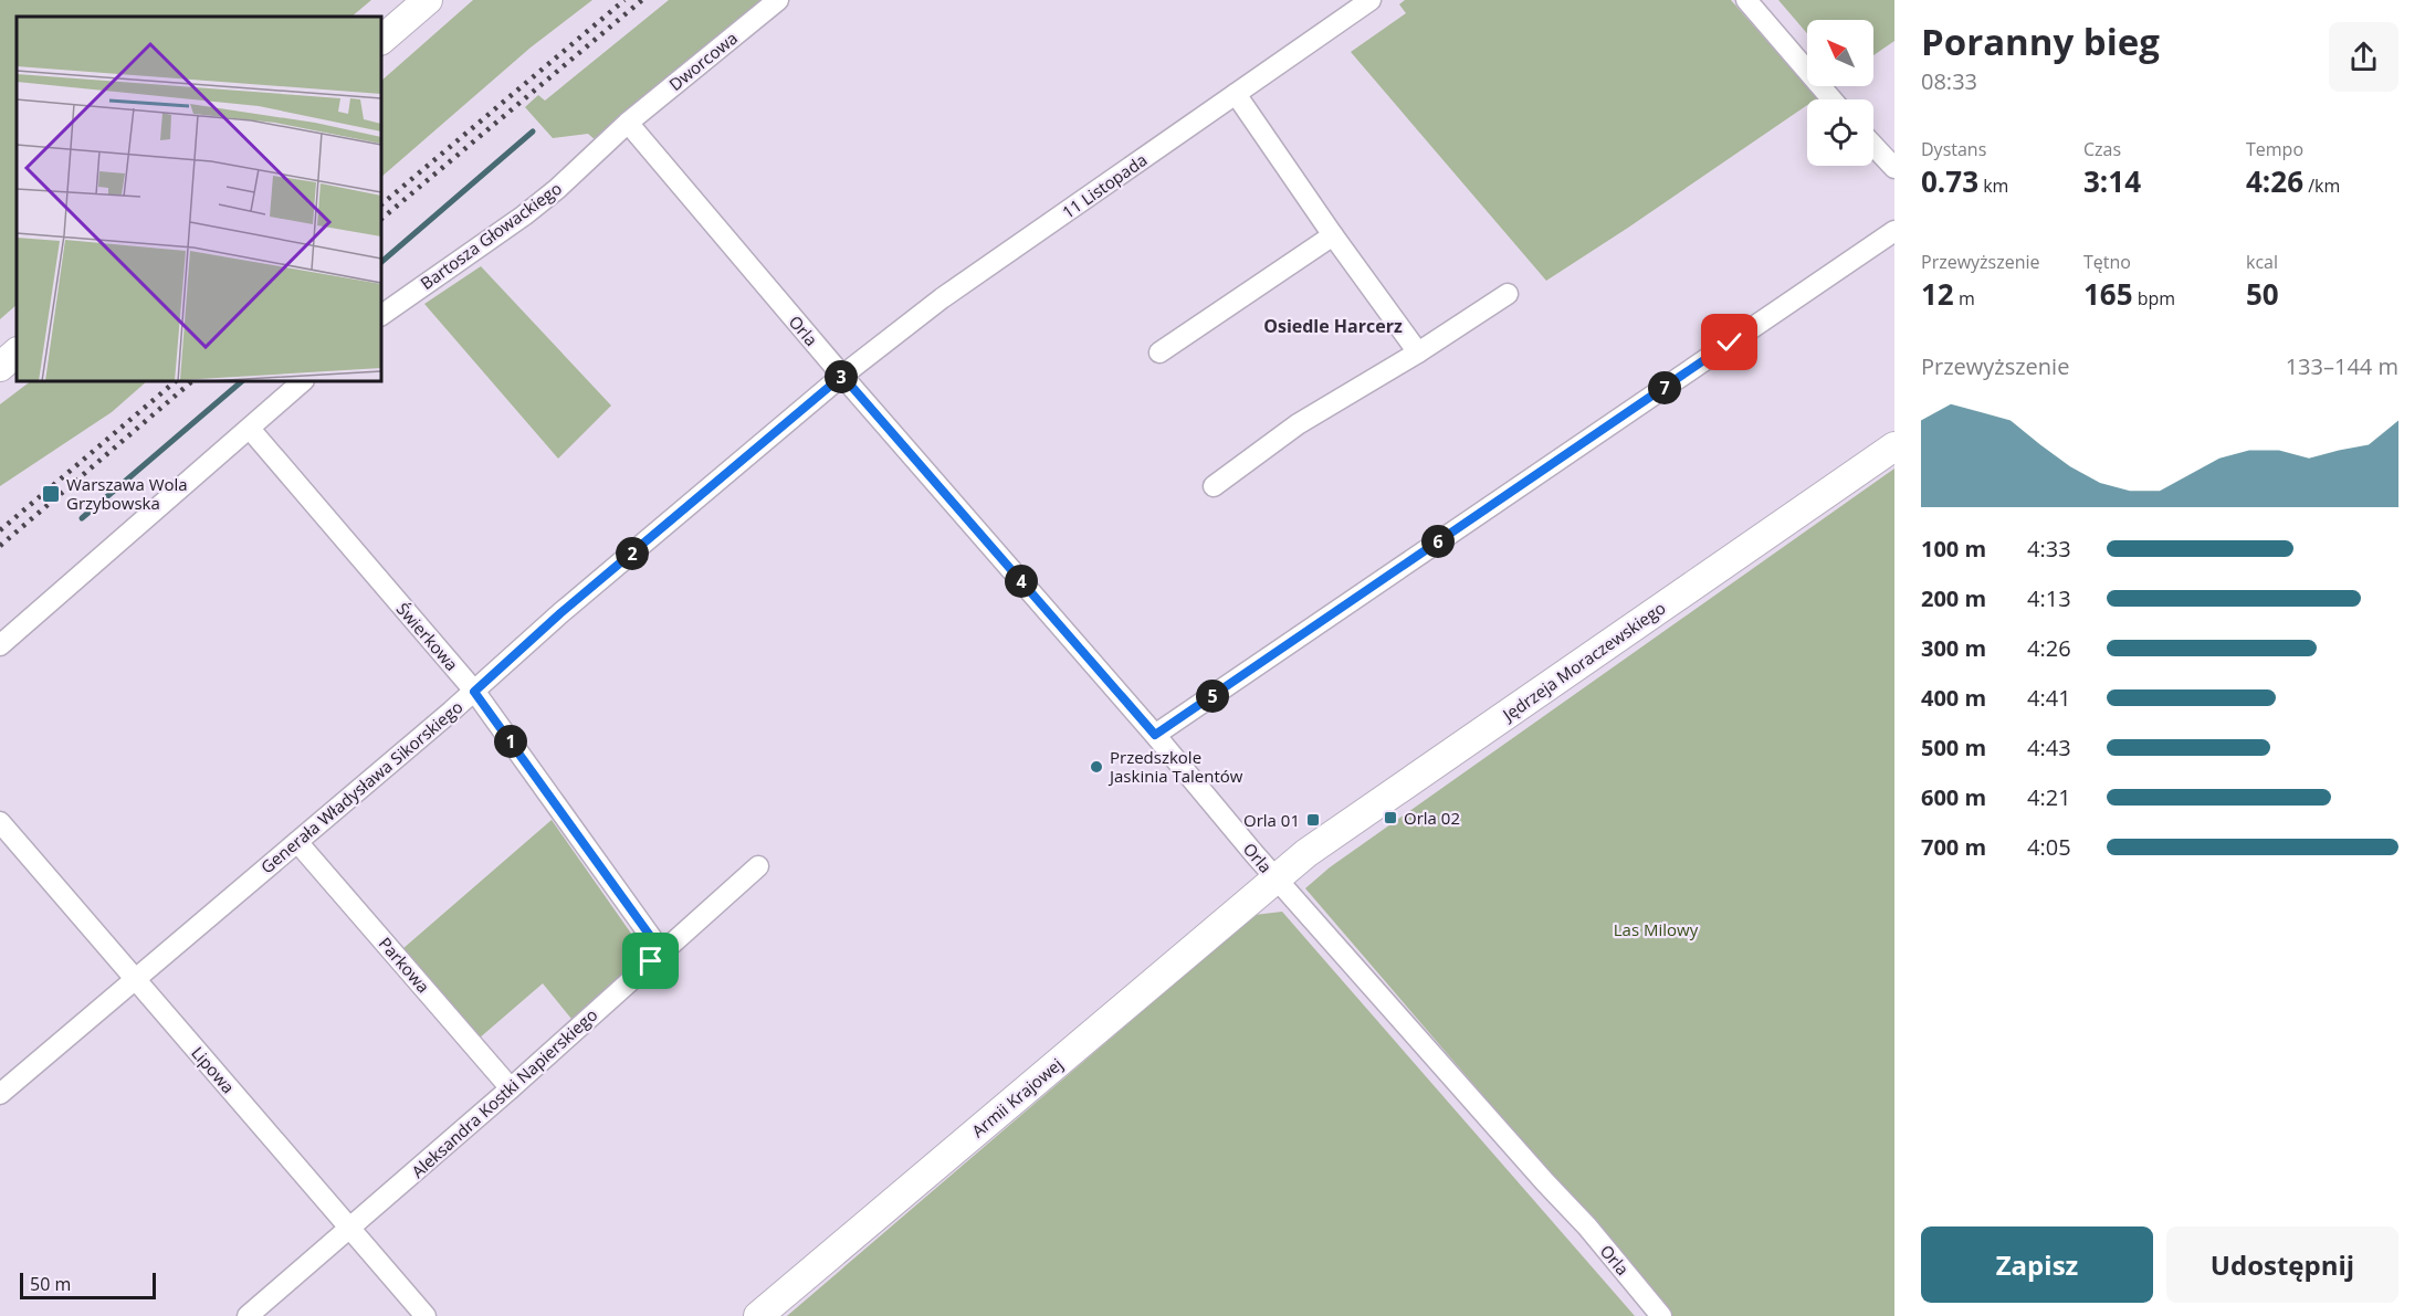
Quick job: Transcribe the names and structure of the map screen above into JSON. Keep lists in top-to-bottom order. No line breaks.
{"streets":{"street":["Dworcowa","11 Listopada","Bartosza Głowackiego","Orla","Świerkowa","Jędrzeja Moraczewskiego","Generała Władysława Sikorskiego","Parkowa","Lipowa","Aleksandra Kostki Napierskiego","Armii Krajowej"]},"crossings":[["Dworcowa","Bartosza Głowackiego"],["Dworcowa","Orla"],["11 Listopada","Orla"],["11 Listopada","Generała Władysława Sikorskiego"],["Bartosza Głowackiego","Orla"],["Orla","Jędrzeja Moraczewskiego"],["Orla","Generała Władysława Sikorskiego"],["Orla","Armii Krajowej"],["Świerkowa","Generała Władysława Sikorskiego"],["Świerkowa","Aleksandra Kostki Napierskiego"],["Jędrzeja Moraczewskiego","Armii Krajowej"],["Generała Władysława Sikorskiego","Parkowa"],["Generała Władysława Sikorskiego","Lipowa"],["Parkowa","Aleksandra Kostki Napierskiego"],["Lipowa","Aleksandra Kostki Napierskiego"]],"districts":["Osiedle Harcerz"],"parks":["Las Milowy"],"places":{"transit":["Warszawa Wola Grzybowska","Orla 02","Orla 01"],"other":["Przedszkole Jaskinia Talentów"]},"scale_bar":"50 m","north":"top left","page":{"heading":["Poranny bieg","08:33"],"stats":[["Dystans","0.73 km"],["Czas","3:14"],["Tempo","4:26 /km"],["Przewyższenie","12 m"],["Tętno","165 bpm"],["kcal","50"]],"chart":["Przewyższenie","133–144 m"],"pins":["3","7","6","2","4","5","1"],"list":[{"name":"100 m","note":"4:33"},{"name":"200 m","note":"4:13"},{"name":"300 m","note":"4:26"},{"name":"400 m","note":"4:41"},{"name":"500 m","note":"4:43"},{"name":"600 m","note":"4:21"},{"name":"700 m","note":"4:05"}],"buttons":["Zapisz","Udostępnij"],"scale":"50 m"}}
